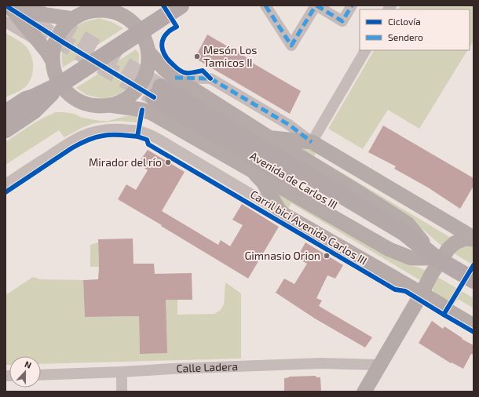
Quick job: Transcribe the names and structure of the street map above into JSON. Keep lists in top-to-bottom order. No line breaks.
{"streets":{"main road":["Avenida de Carlos III"],"street":["Calle Ladera"],"cycle path":["Carril bici Avenida Carlos III"]},"places":["Mesón Los Tamicos II","Mirador del río","Gimnasio Orion"],"legend":["Ciclovía","Sendero"],"north":"top"}
